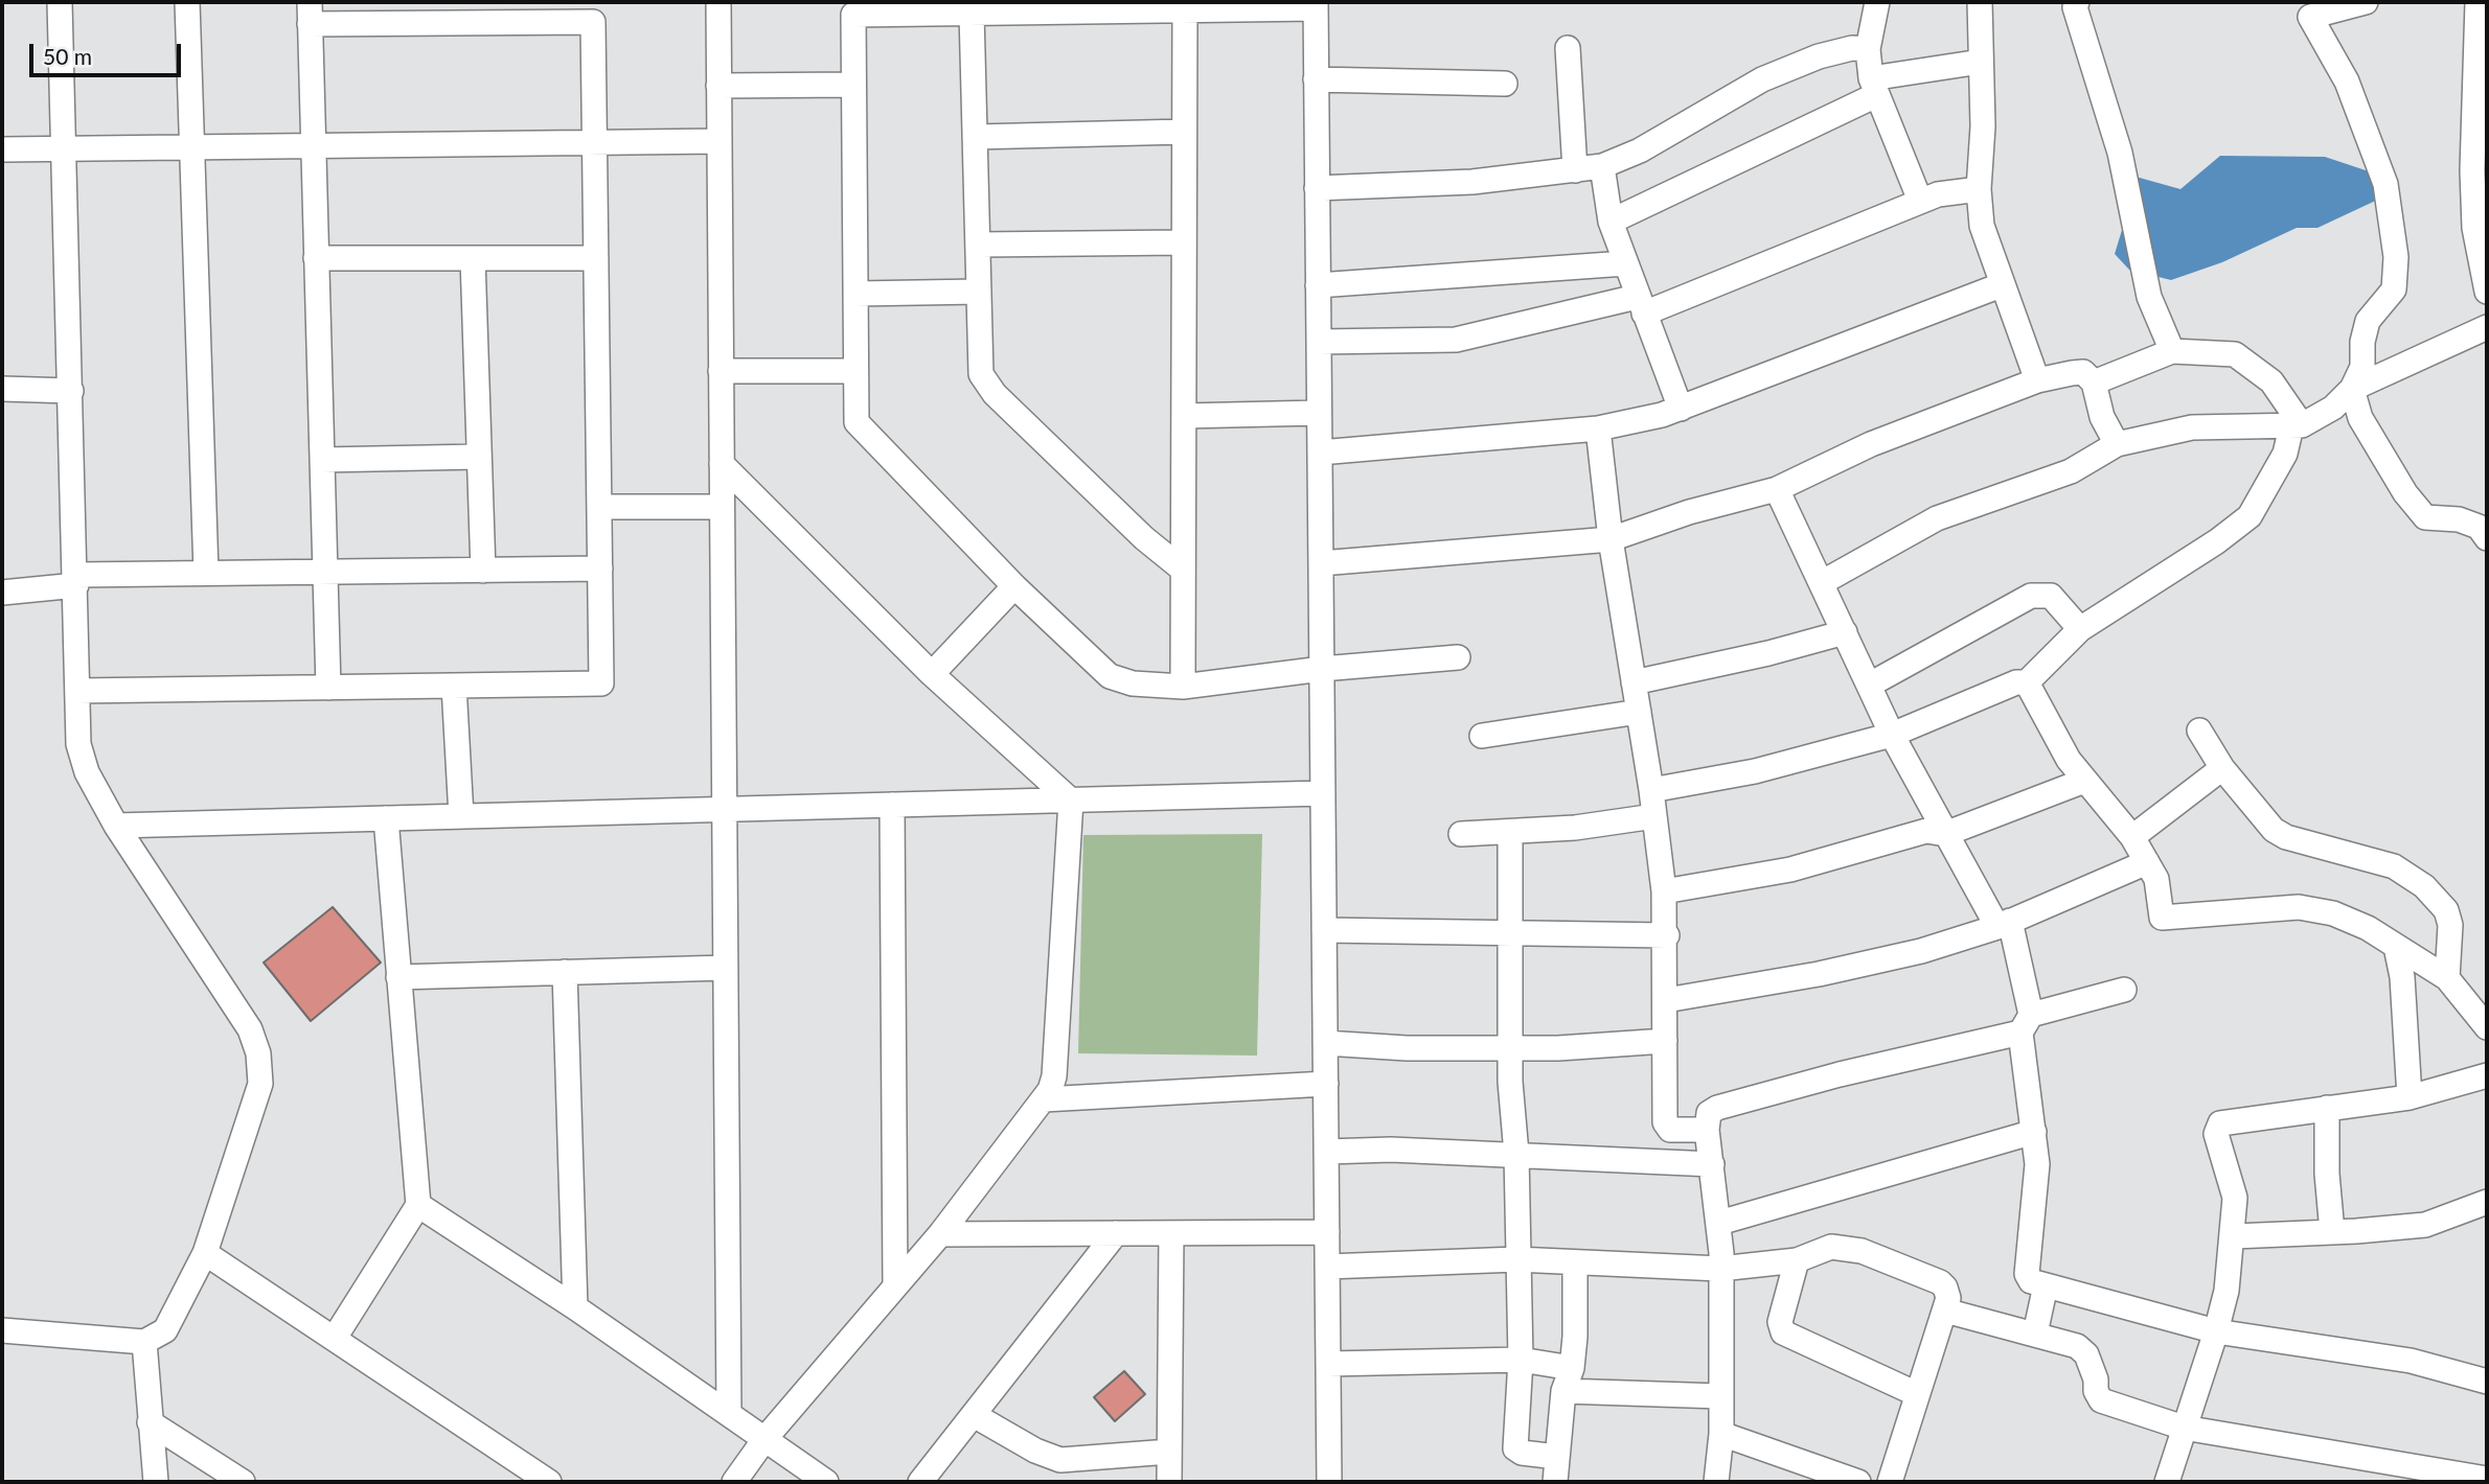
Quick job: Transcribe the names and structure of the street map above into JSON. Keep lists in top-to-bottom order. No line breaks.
{"scale_bar":"50 m"}
